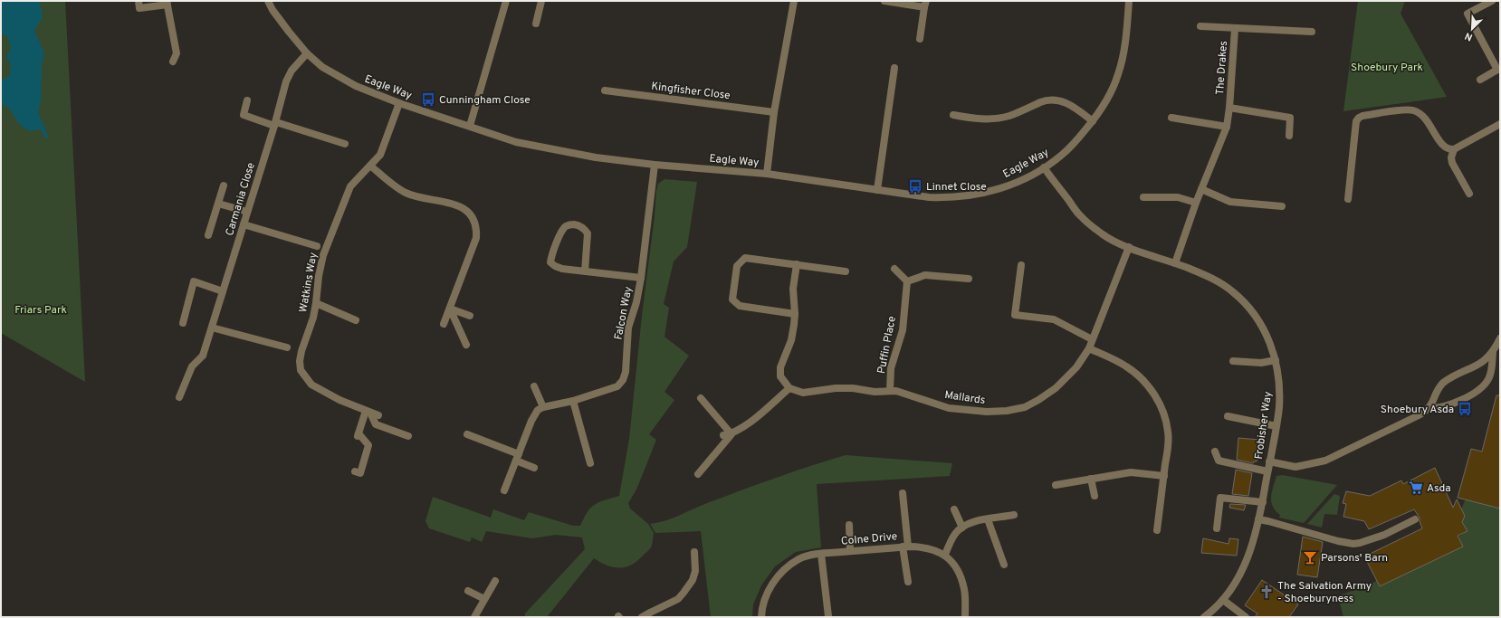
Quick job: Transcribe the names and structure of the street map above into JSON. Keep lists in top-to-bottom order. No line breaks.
{"streets":{"street":["The Drakes","Eagle Way","Kingfisher Close","Carmania Close","Watkins Way","Falcon Way","Puffin Place","Mallards","Frobisher Way","Colne Drive"]},"crossings":[["The Drakes","Frobisher Way"],["Eagle Way","Carmania Close"],["Eagle Way","Watkins Way"],["Eagle Way","Falcon Way"],["Eagle Way","Frobisher Way"],["Puffin Place","Mallards"],["Mallards","Frobisher Way"]],"parks":["Shoebury Park","Friars Park"],"places":{"bus stop":["Cunningham Close","Linnet Close","Shoebury Asda"],"supermarket":["Asda"],"bar":["Parsons' Barn"],"church":["The Salvation Army - Shoeburyness"]},"north":"bottom left"}
